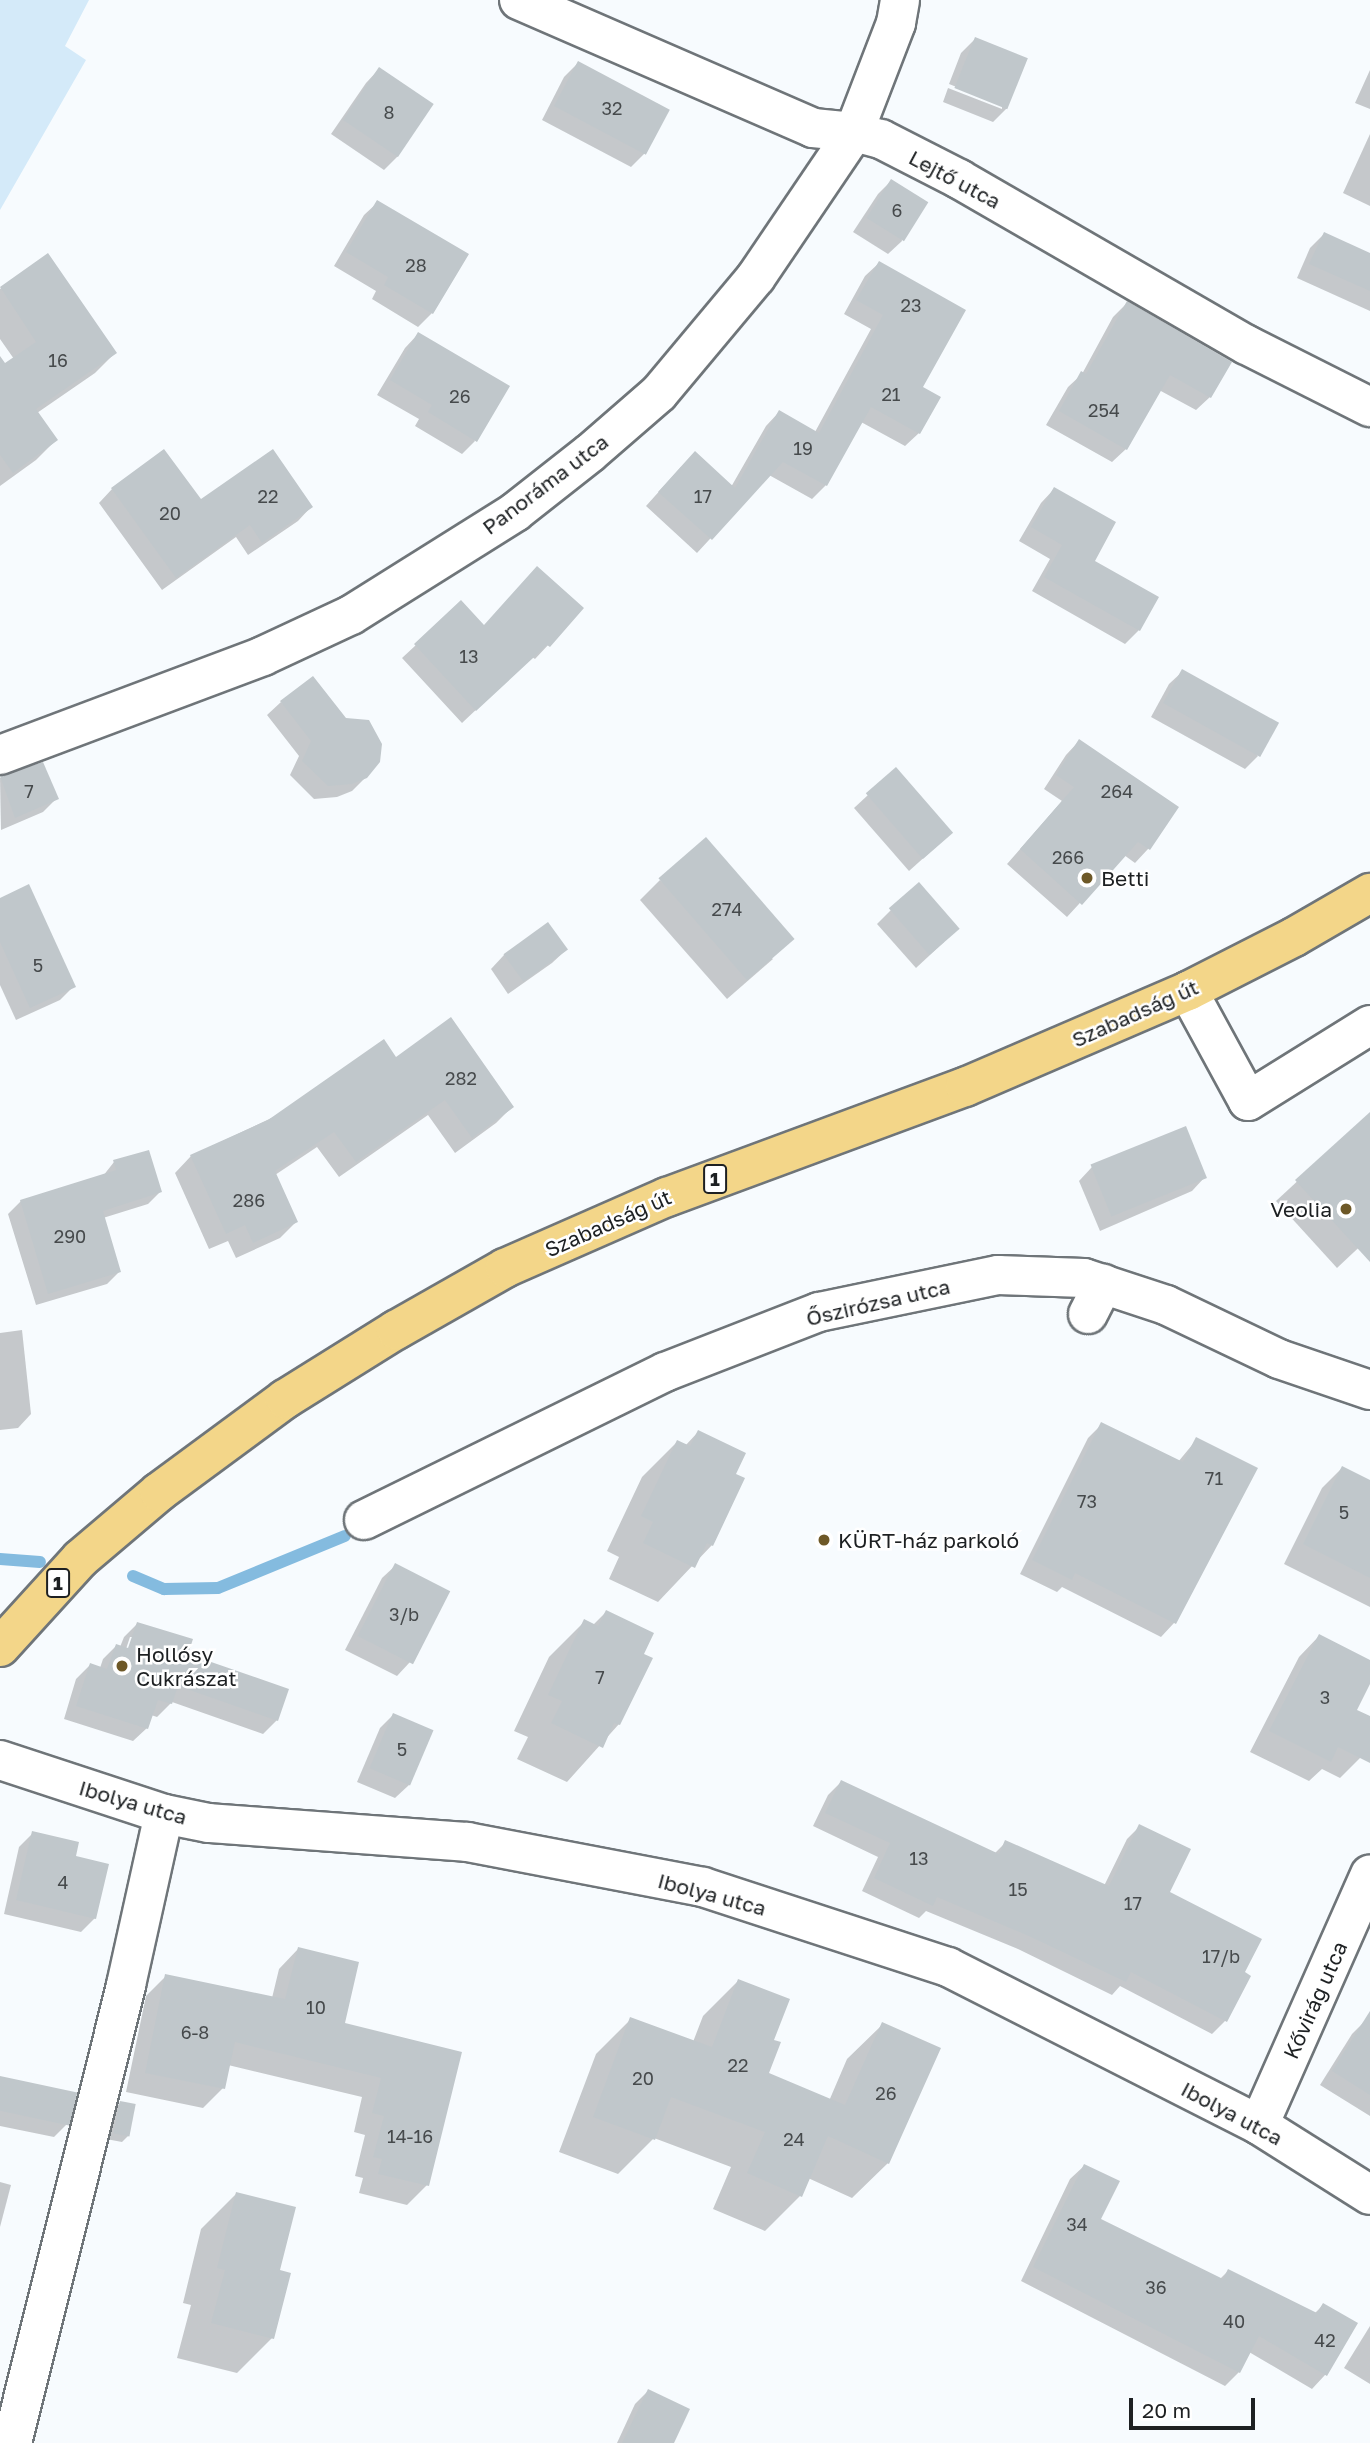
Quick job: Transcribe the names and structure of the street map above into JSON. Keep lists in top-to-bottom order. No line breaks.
{"streets":{"main road":["Szabadság út","1"],"street":["Lejtő utca","Panoráma utca","Őszirózsa utca","Ibolya utca","Kővirág utca"]},"crossings":[["Lejtő utca","Panoráma utca"],["Ibolya utca","Kővirág utca"]],"places":["Betti","Veolia","KÜRT-ház parkoló","Hollósy Cukrászat"],"house_numbers":["32","8","6","28","23","16","21","26","254","19","22","17","20","13","7","264","266","274","5","282","286","290","71","73","5","3/b","7","3","5","13","4","15","17","17/b","10","6-8","22","20","26","14-16","24","34","36","40","42"],"scale_bar":"20 m"}
